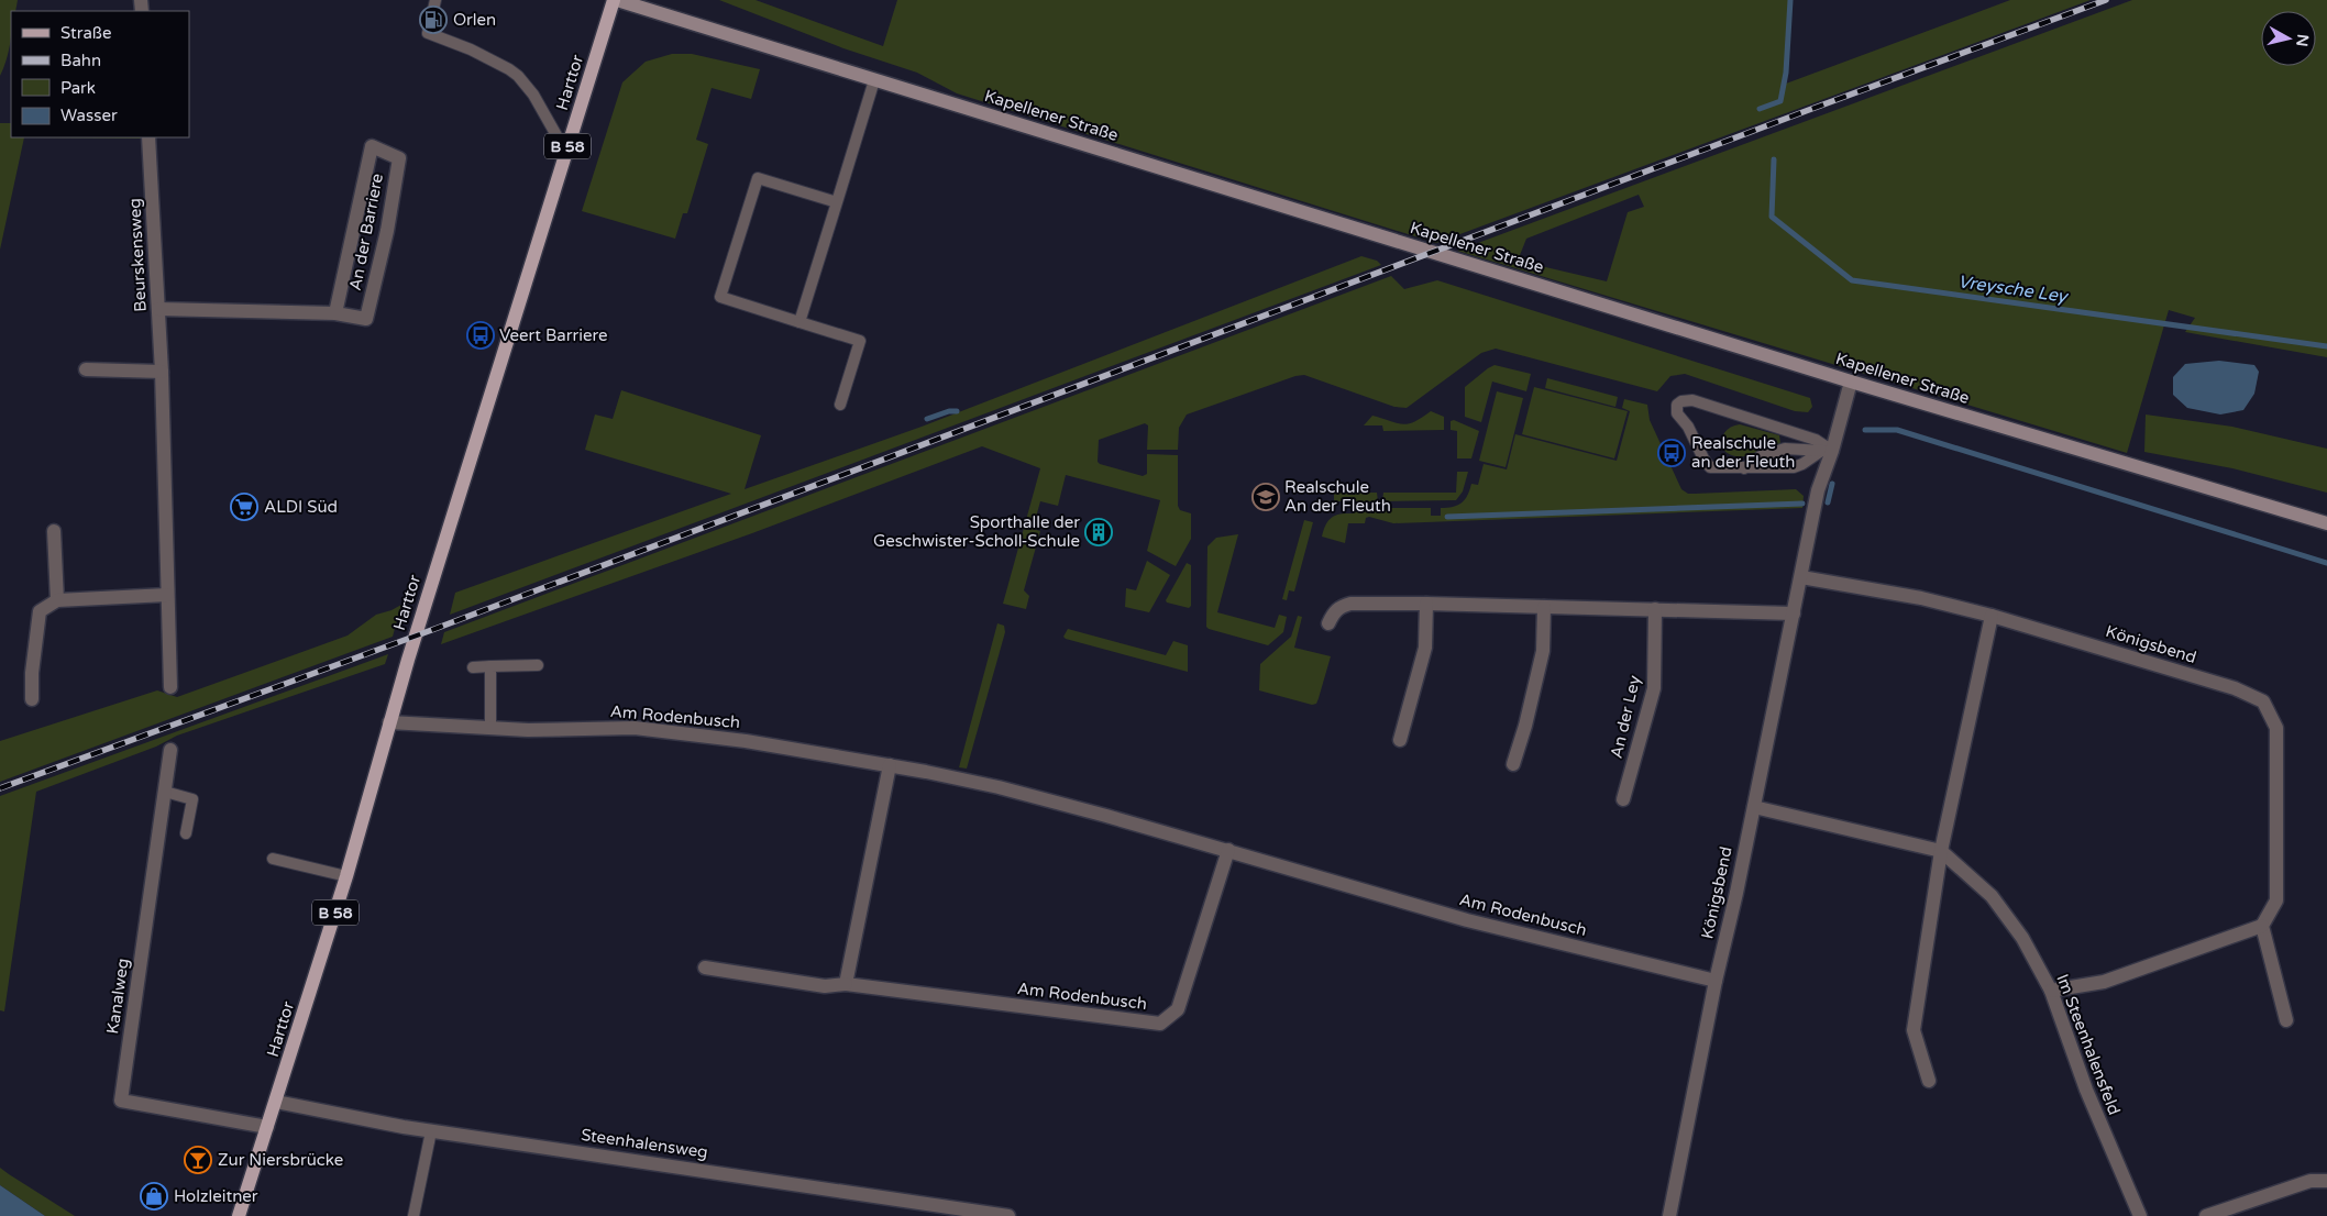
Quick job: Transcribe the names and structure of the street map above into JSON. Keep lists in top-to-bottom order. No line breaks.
{"streets":{"main road":["Harttor","Kapellener Straße","B 58"],"street":["An der Barriere","Beurskensweg","Königsbend","Am Rodenbusch","An der Ley","Kanalweg","Im Steenhalensfeld","Steenhalensweg"]},"crossings":[["Harttor","Kapellener Straße"],["Harttor","Am Rodenbusch"],["Harttor","Kanalweg"],["Harttor","Steenhalensweg"],["Kapellener Straße","Königsbend"],["An der Barriere","Beurskensweg"],["Königsbend","Am Rodenbusch"],["Königsbend","Im Steenhalensfeld"]],"water":["Vreysche Ley"],"places":{"fuel station":["Orlen"],"bus stop":["Veert Barriere","Realschule an der Fleuth"],"school or university":["Realschule An der Fleuth"],"supermarket":["ALDI Süd"],"building":["Sporthalle der Geschwister-Scholl-Schule"],"bar":["Zur Niersbrücke"],"shop":["Holzleitner"]},"legend":["Straße","Bahn","Park","Wasser"],"north":"right"}
